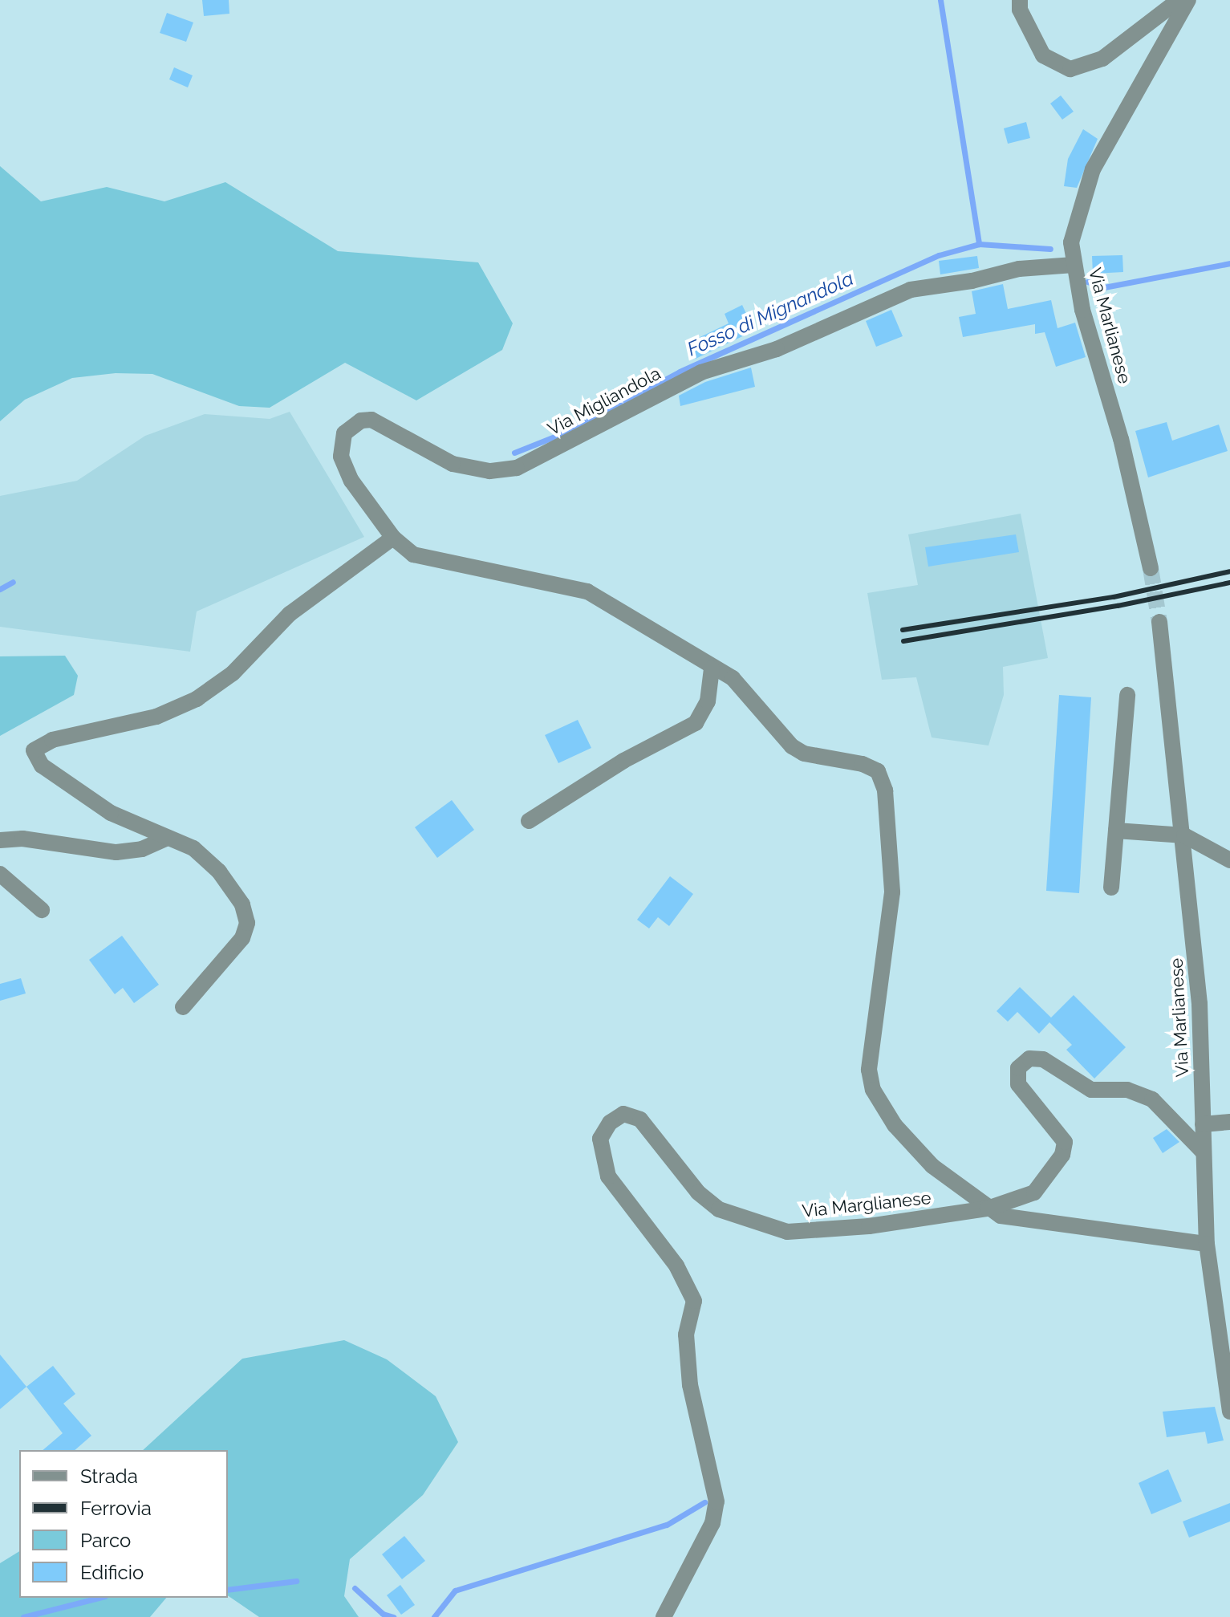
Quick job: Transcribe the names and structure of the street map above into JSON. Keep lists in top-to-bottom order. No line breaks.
{"streets":{"street":["Via Marlianese","Via Migliandola","Via Marglianese"]},"crossings":[["Via Marlianese","Via Migliandola"],["Via Marlianese","Via Marglianese"]],"water":["Fosso di Mignandola"],"legend":["Strada","Ferrovia","Parco","Edificio"]}
